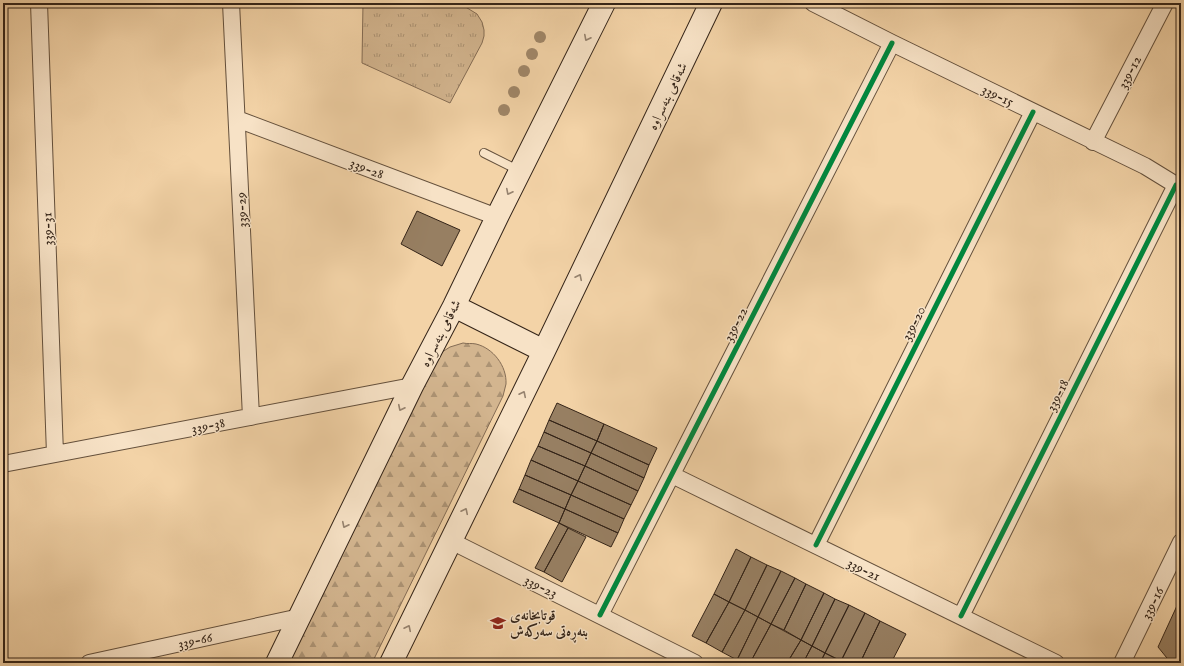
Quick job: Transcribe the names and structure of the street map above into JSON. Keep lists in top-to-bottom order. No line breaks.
{"streets":{"main road":["شەقامی بنەسراوە"],"street":["339-12","339-15","339-28","339-29","339-31","339-20","339-22","339-18","339-38","339-21","339-23","339-16","339-66"]},"crossings":[["339-12","339-15"],["339-15","339-20"],["339-15","339-22"],["339-15","339-18"],["شەقامی بنەسراوە","339-28"],["شەقامی بنەسراوە","339-38"],["شەقامی بنەسراوە","339-23"],["شەقامی بنەسراوە","339-66"],["339-28","339-29"],["339-29","339-38"],["339-31","339-38"],["339-20","339-21"],["339-22","339-21"],["339-22","339-23"],["339-18","339-21"]],"places":{"school or university":["قوتابخانەی بنەڕەتی سەرکەش"]}}
